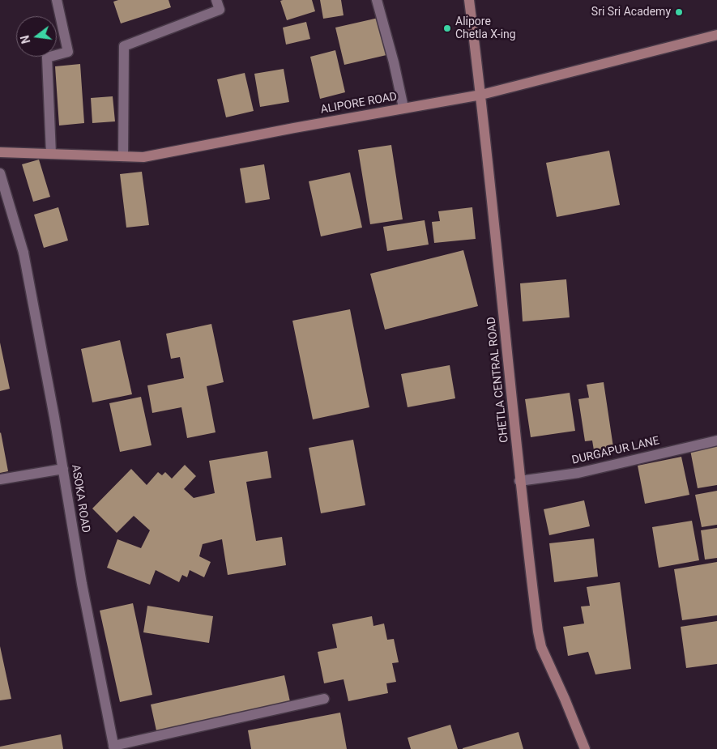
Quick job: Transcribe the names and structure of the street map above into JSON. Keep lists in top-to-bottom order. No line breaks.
{"streets":{"main road":["ALIPORE ROAD","CHETLA CENTRAL ROAD"],"street":["DURGAPUR LANE","ASOKA ROAD"]},"crossings":[["ALIPORE ROAD","CHETLA CENTRAL ROAD"],["CHETLA CENTRAL ROAD","DURGAPUR LANE"]],"places":["Sri Sri Academy","Alipore Chetla X-ing"],"north":"left"}
